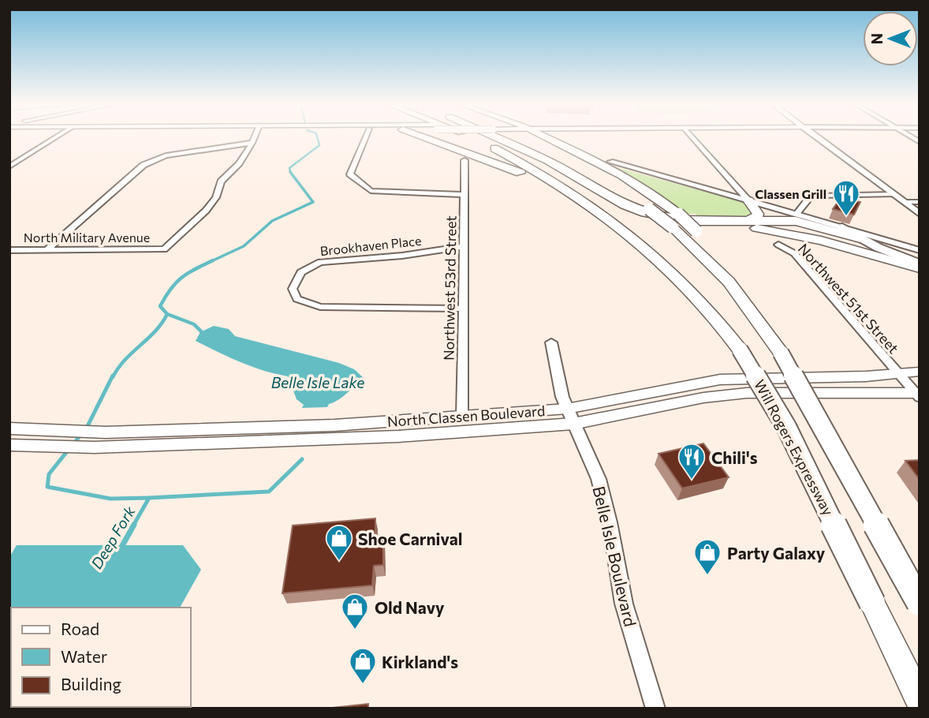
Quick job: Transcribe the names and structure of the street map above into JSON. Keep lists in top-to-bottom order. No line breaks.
{"streets":{"highway":["Will Rogers Expressway"],"main road":["North Classen Boulevard"],"street":["North Military Avenue","Brookhaven Place","Northwest 53rd Street","Northwest 51st Street","Belle Isle Boulevard"]},"crossings":[["Brookhaven Place","Northwest 53rd Street"],["Northwest 53rd Street","North Classen Boulevard"],["Northwest 51st Street","North Classen Boulevard"],["North Classen Boulevard","Belle Isle Boulevard"]],"water":["Belle Isle Lake","Deep Fork"],"places":{"restaurant":["Classen Grill","Chili's"],"shop":["Shoe Carnival","Party Galaxy","Old Navy","Kirkland's"]},"legend":["Road","Water","Building"],"north":"left"}
